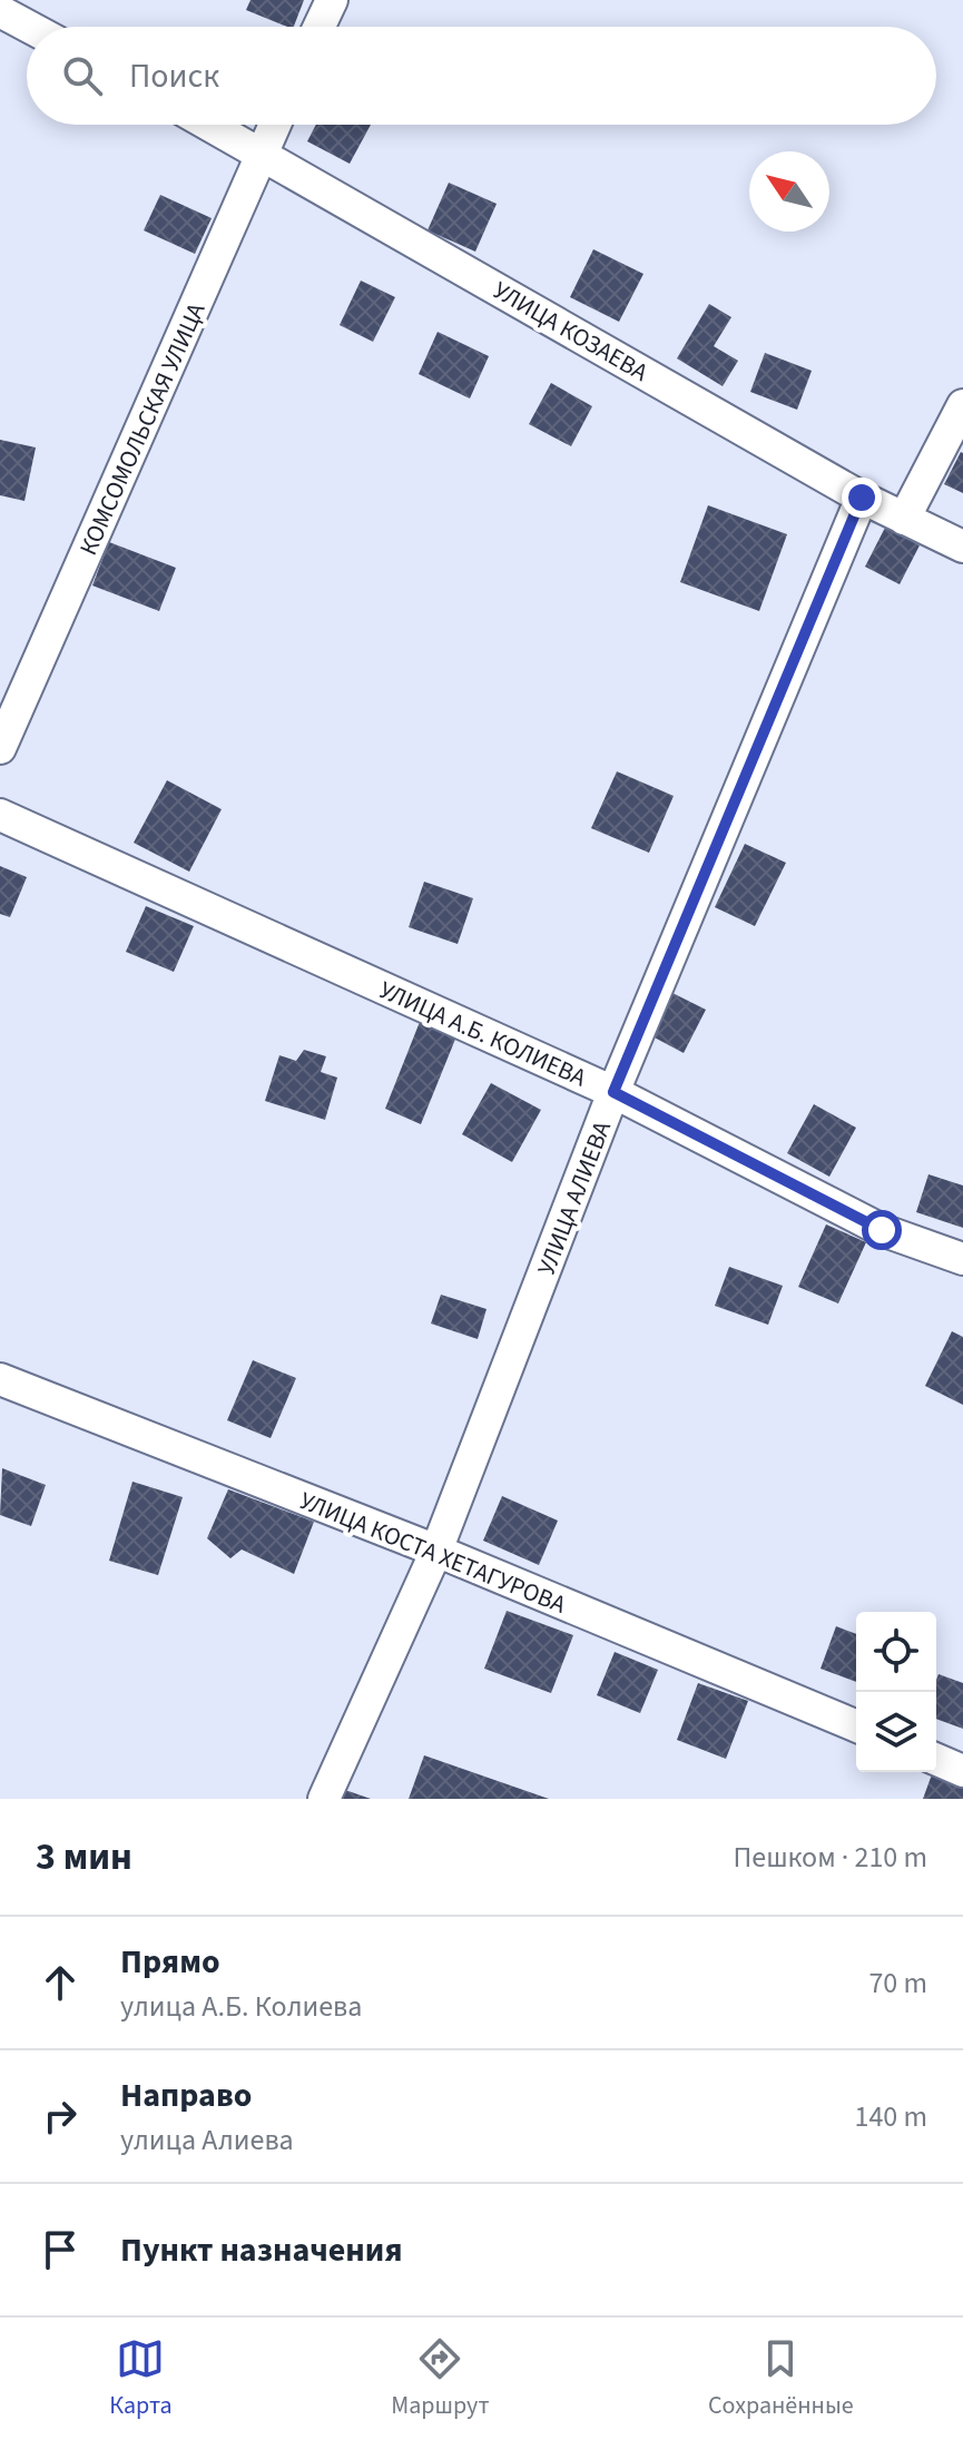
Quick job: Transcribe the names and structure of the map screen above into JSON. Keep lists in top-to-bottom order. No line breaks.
{"streets":{"street":["УЛИЦА КОЗАЕВА","КОМСОМОЛЬСКАЯ УЛИЦА","УЛИЦА А.Б. КОЛИЕВА","УЛИЦА АЛИЕВА","УЛИЦА КОСТА ХЕТАГУРОВА"]},"crossings":[["УЛИЦА КОЗАЕВА","КОМСОМОЛЬСКАЯ УЛИЦА"],["УЛИЦА КОЗАЕВА","УЛИЦА АЛИЕВА"],["УЛИЦА А.Б. КОЛИЕВА","УЛИЦА АЛИЕВА"],["УЛИЦА АЛИЕВА","УЛИЦА КОСТА ХЕТАГУРОВА"]],"north":"top left","page":{"search":"Поиск","heading":["3 мин","Пешком · 210 m"],"list":[["Прямо","улица А.Б. Колиева","70 m"],["Направо","улица Алиева","140 m"],"Пункт назначения"],"nav":["Карта","Маршрут","Сохранённые"]}}
